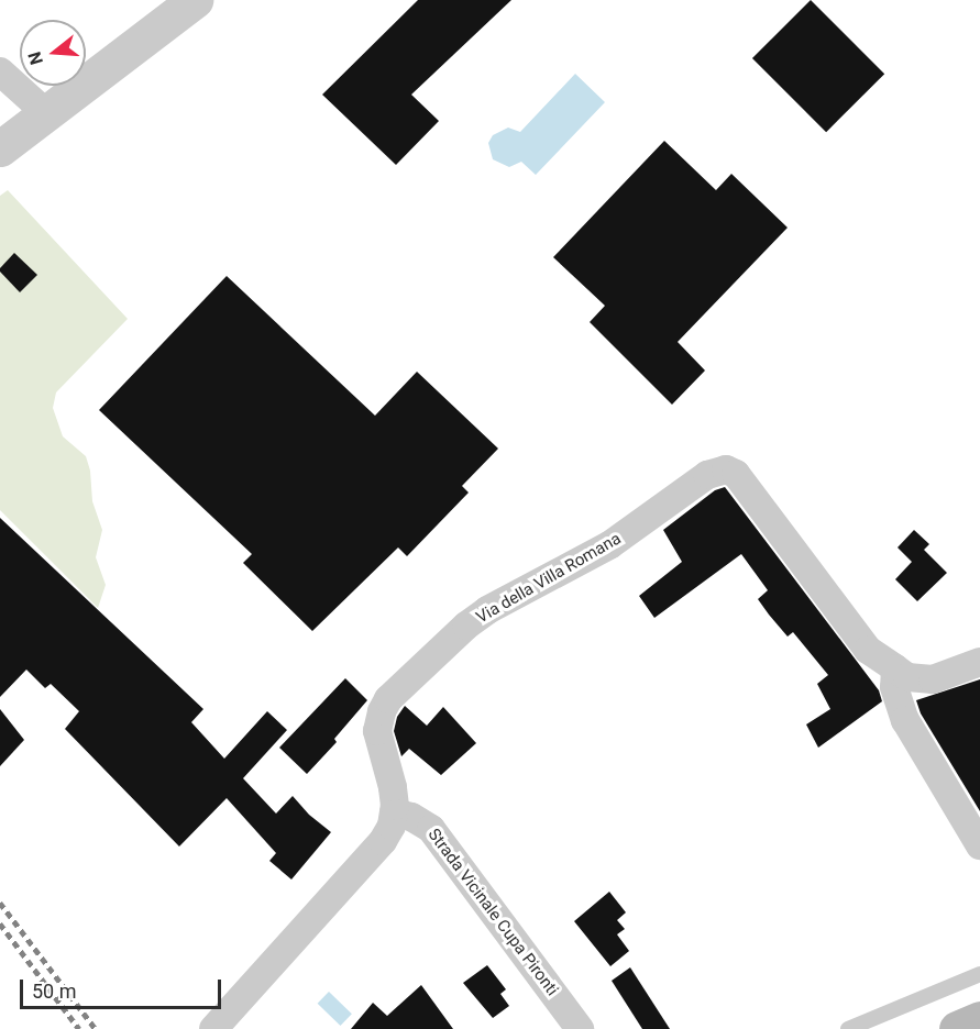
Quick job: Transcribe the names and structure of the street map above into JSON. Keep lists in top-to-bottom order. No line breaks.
{"streets":{"street":["Via della Villa Romana","Strada Vicinale Cupa Pironti"]},"crossings":[["Via della Villa Romana","Strada Vicinale Cupa Pironti"]],"scale_bar":"50 m","north":"left"}
